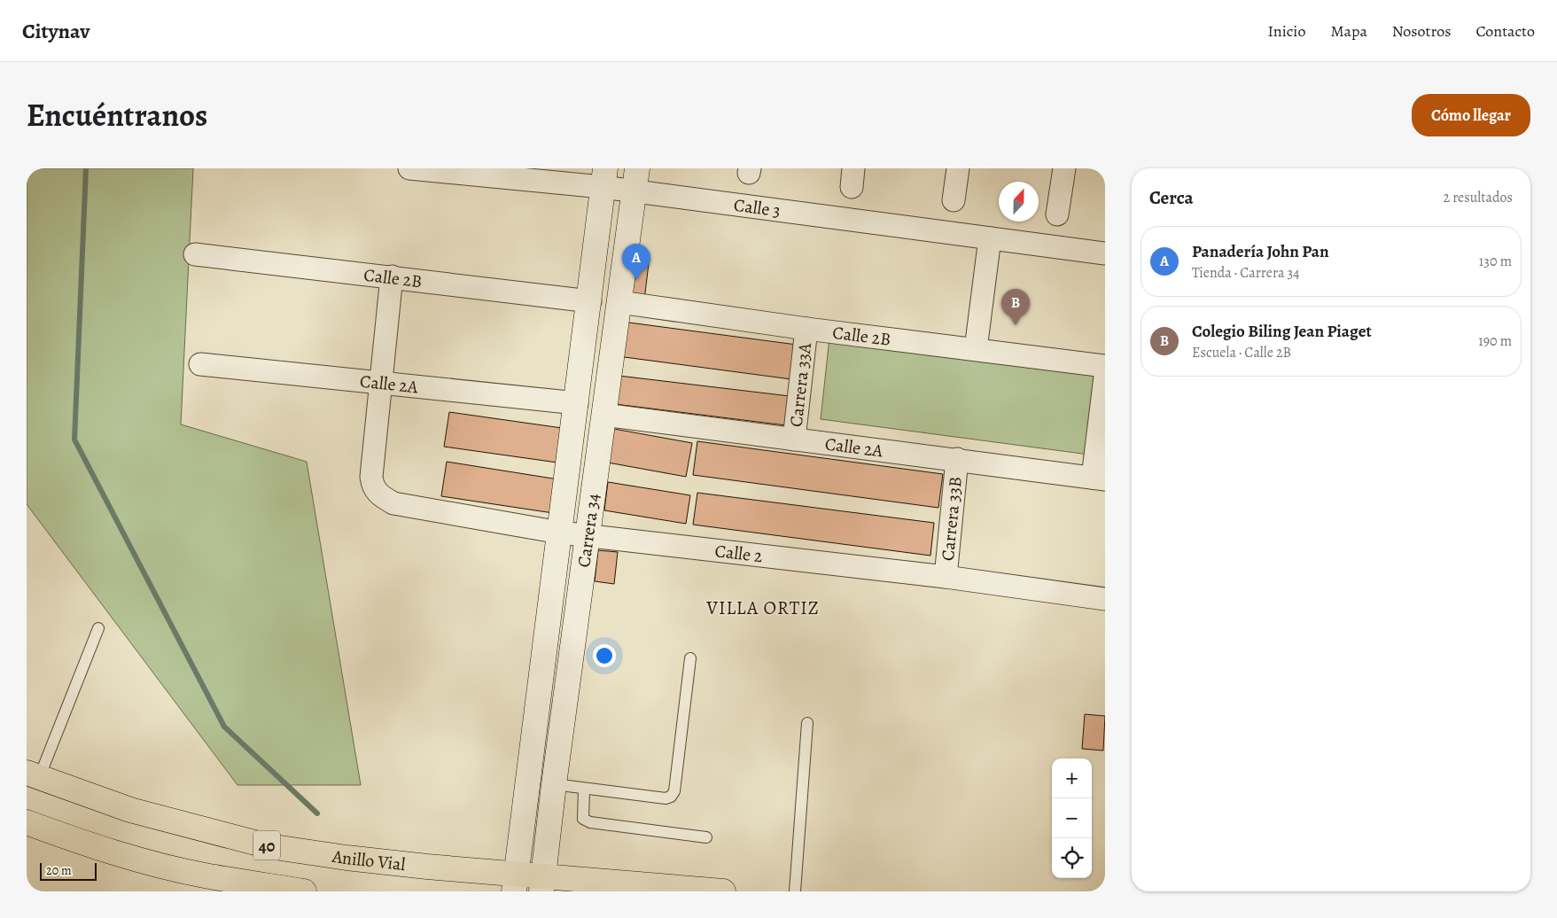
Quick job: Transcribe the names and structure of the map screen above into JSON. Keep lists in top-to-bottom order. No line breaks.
{"streets":{"highway":["40","Anillo Vial"],"street":["Calle 3","Calle 2B","Calle 2A","Carrera 33A","Carrera 33B","Carrera 34","Calle 2"]},"crossings":[["Calle 3","Carrera 34"],["Calle 2B","Carrera 33A"],["Calle 2B","Carrera 34"],["Calle 2A","Carrera 33A"],["Calle 2A","Carrera 33B"],["Calle 2A","Carrera 34"],["Calle 2A","Calle 2"],["Carrera 33B","Calle 2"],["Carrera 34","Calle 2"],["Carrera 34","Anillo Vial"]],"districts":["VILLA ORTIZ"],"scale_bar":"20 m","north":"top","page":{"header":"Citynav","nav":["Inicio","Mapa","Nosotros","Contacto"],"title":"Encuéntranos","buttons":"Cómo llegar","heading":["Cerca","2 resultados"],"list":[{"mark":"A","name":"Panadería John Pan","note":"Tienda · Carrera 34","value":"130 m"},{"mark":"B","name":"Colegio Biling Jean Piaget","note":"Escuela · Calle 2B","value":"190 m"}],"pins":["A","B"],"map_buttons":["+","−"],"scale":"20 m"}}
